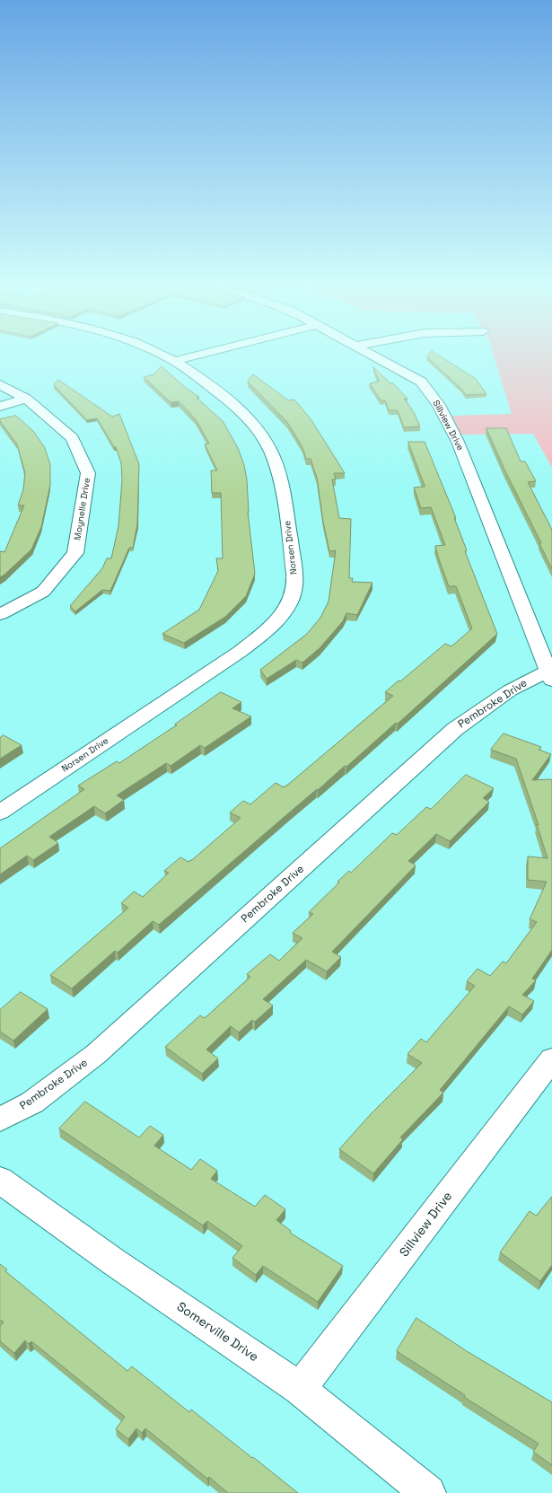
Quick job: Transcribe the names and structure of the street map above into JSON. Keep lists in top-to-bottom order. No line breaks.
{"streets":{"street":["Sillview Drive","Moynelle Drive","Norsen Drive","Pembroke Drive","Somerville Drive"]},"crossings":[["Sillview Drive","Pembroke Drive"],["Sillview Drive","Somerville Drive"]]}
